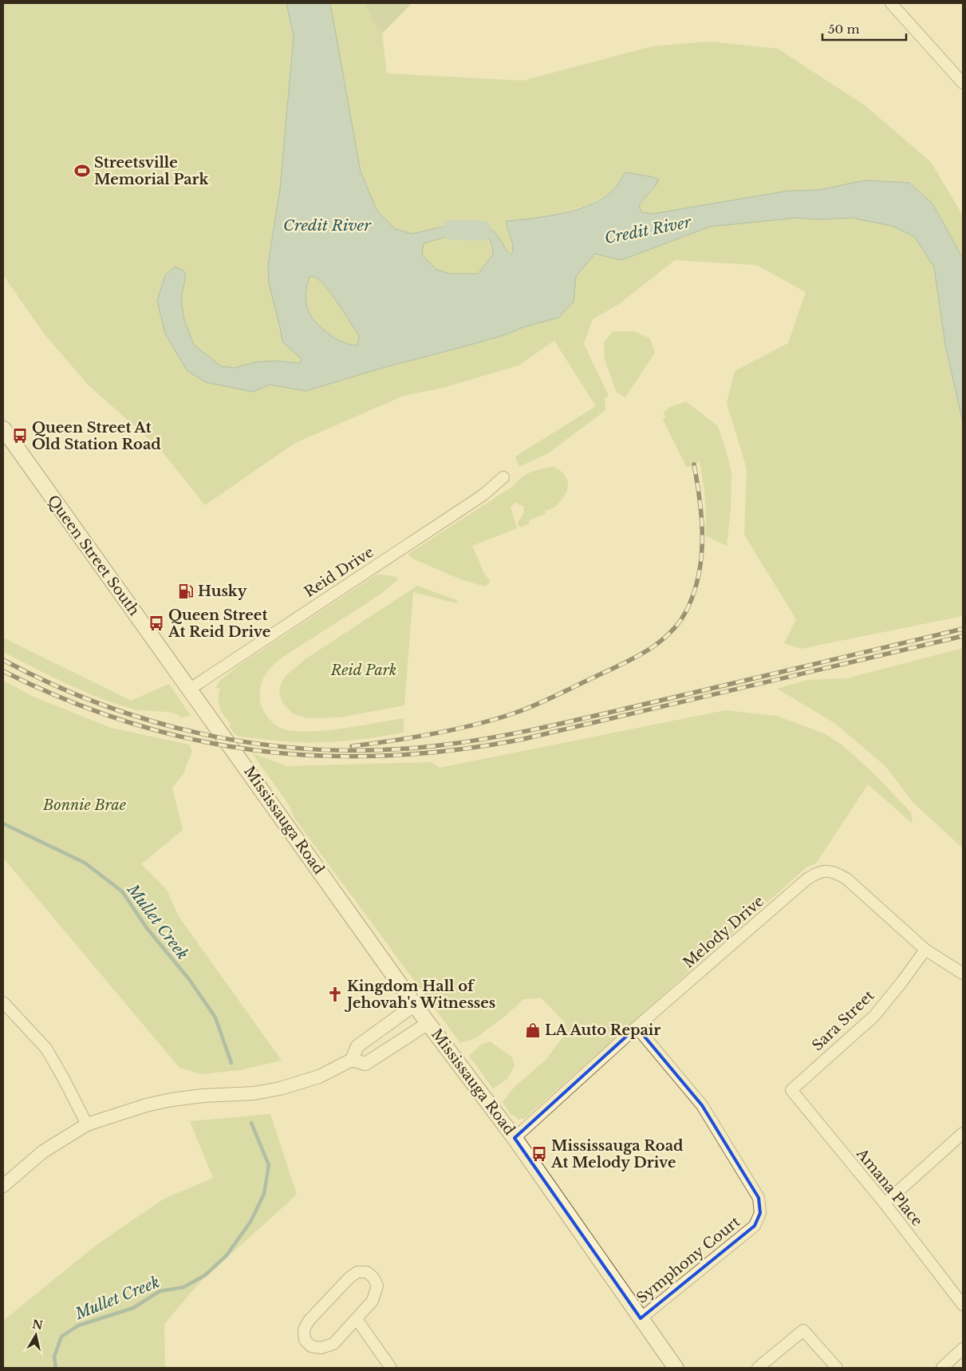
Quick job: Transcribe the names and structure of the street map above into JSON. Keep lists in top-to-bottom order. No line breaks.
{"streets":{"main road":["Queen Street South","Mississauga Road"],"street":["Reid Drive","Melody Drive","Sara Street","Amana Place","Symphony Court"]},"crossings":[["Queen Street South","Reid Drive"],["Queen Street South","Mississauga Road"],["Mississauga Road","Melody Drive"],["Mississauga Road","Symphony Court"],["Melody Drive","Sara Street"],["Melody Drive","Symphony Court"],["Sara Street","Amana Place"]],"water":["Credit River","Mullet Creek"],"parks":["Reid Park","Bonnie Brae"],"places":{"sports":["Streetsville Memorial Park"],"bus stop":["Queen Street At Old Station Road","Queen Street At Reid Drive","Mississauga Road At Melody Drive"],"fuel station":["Husky"],"church":["Kingdom Hall of Jehovah's Witnesses"],"shop":["LA Auto Repair"]},"scale_bar":"50 m","north":"top"}
